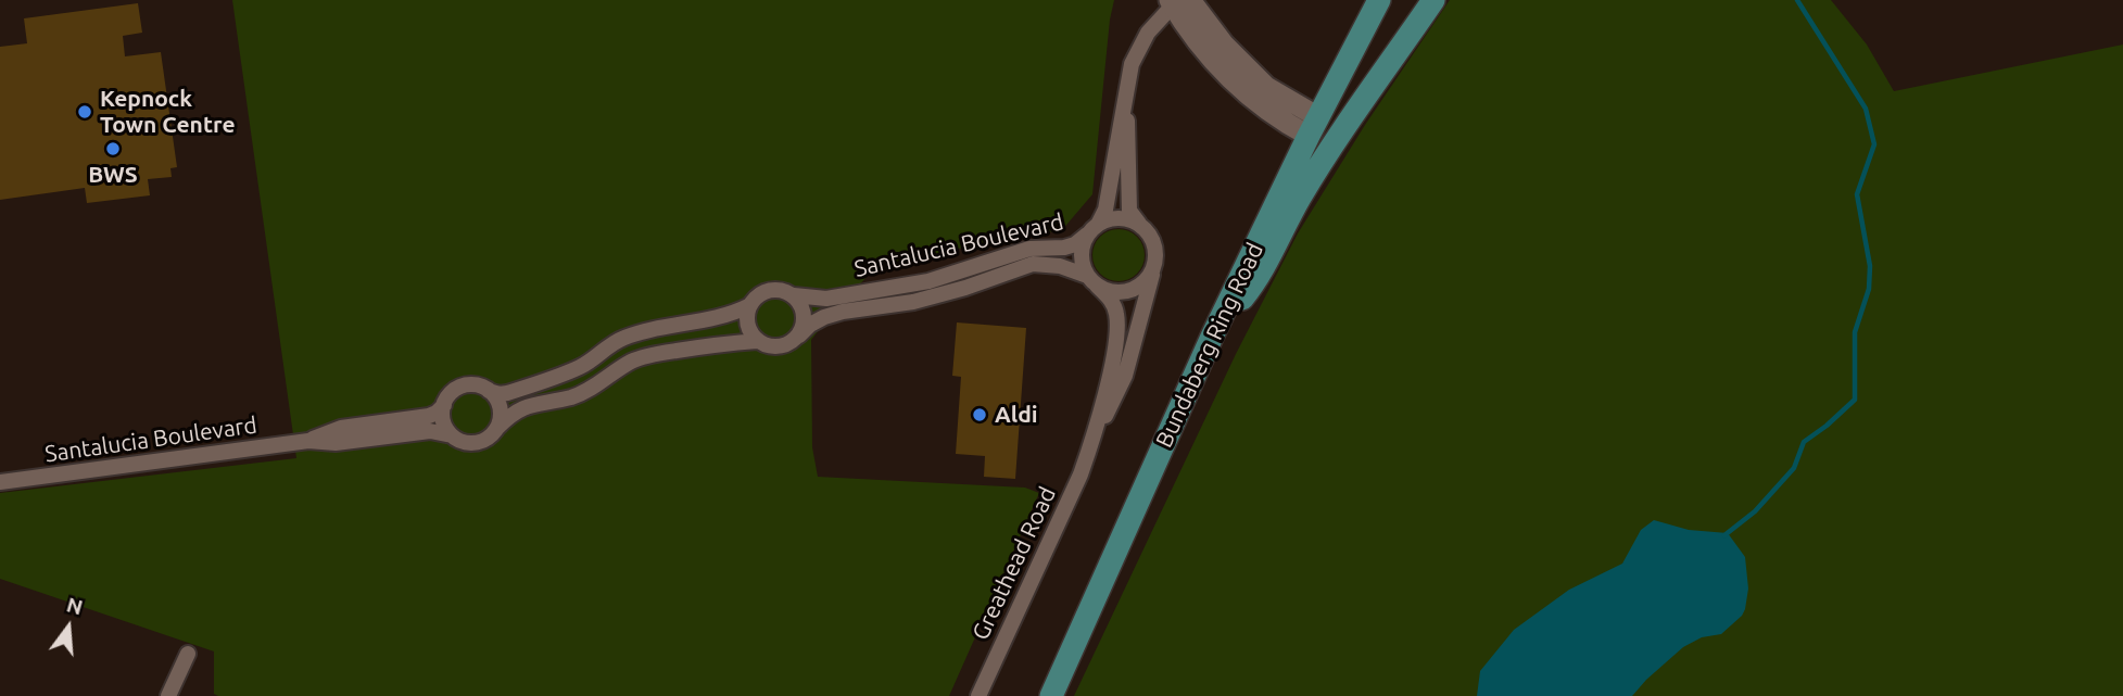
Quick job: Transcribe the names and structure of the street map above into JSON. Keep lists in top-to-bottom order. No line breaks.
{"streets":{"main road":["Bundaberg Ring Road"],"street":["Santalucia Boulevard","Greathead Road"]},"crossings":[["Santalucia Boulevard","Greathead Road"]],"places":["Kepnock Town Centre","BWS","Aldi"],"north":"top"}
